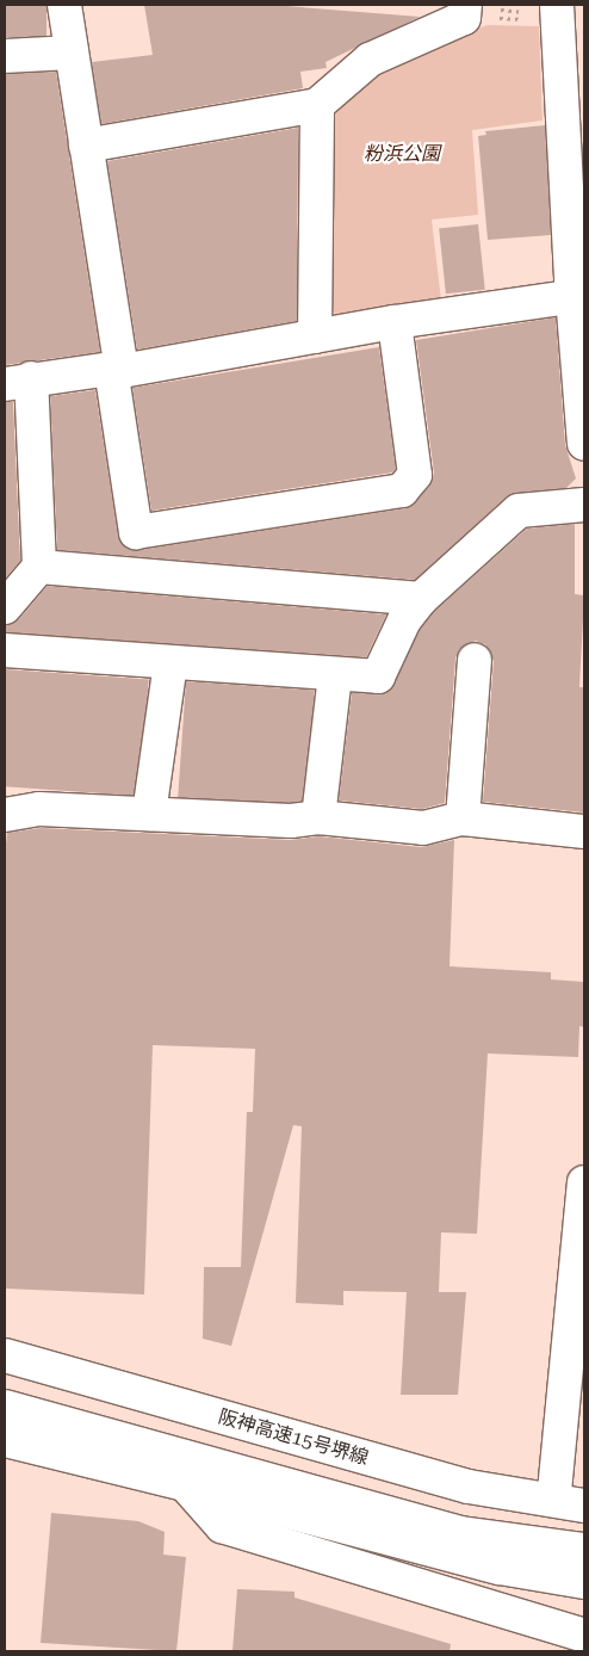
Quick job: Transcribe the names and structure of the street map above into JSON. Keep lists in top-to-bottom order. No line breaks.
{"streets":{"main road":["阪神高速15号堺線"]},"parks":["粉浜公園"]}
